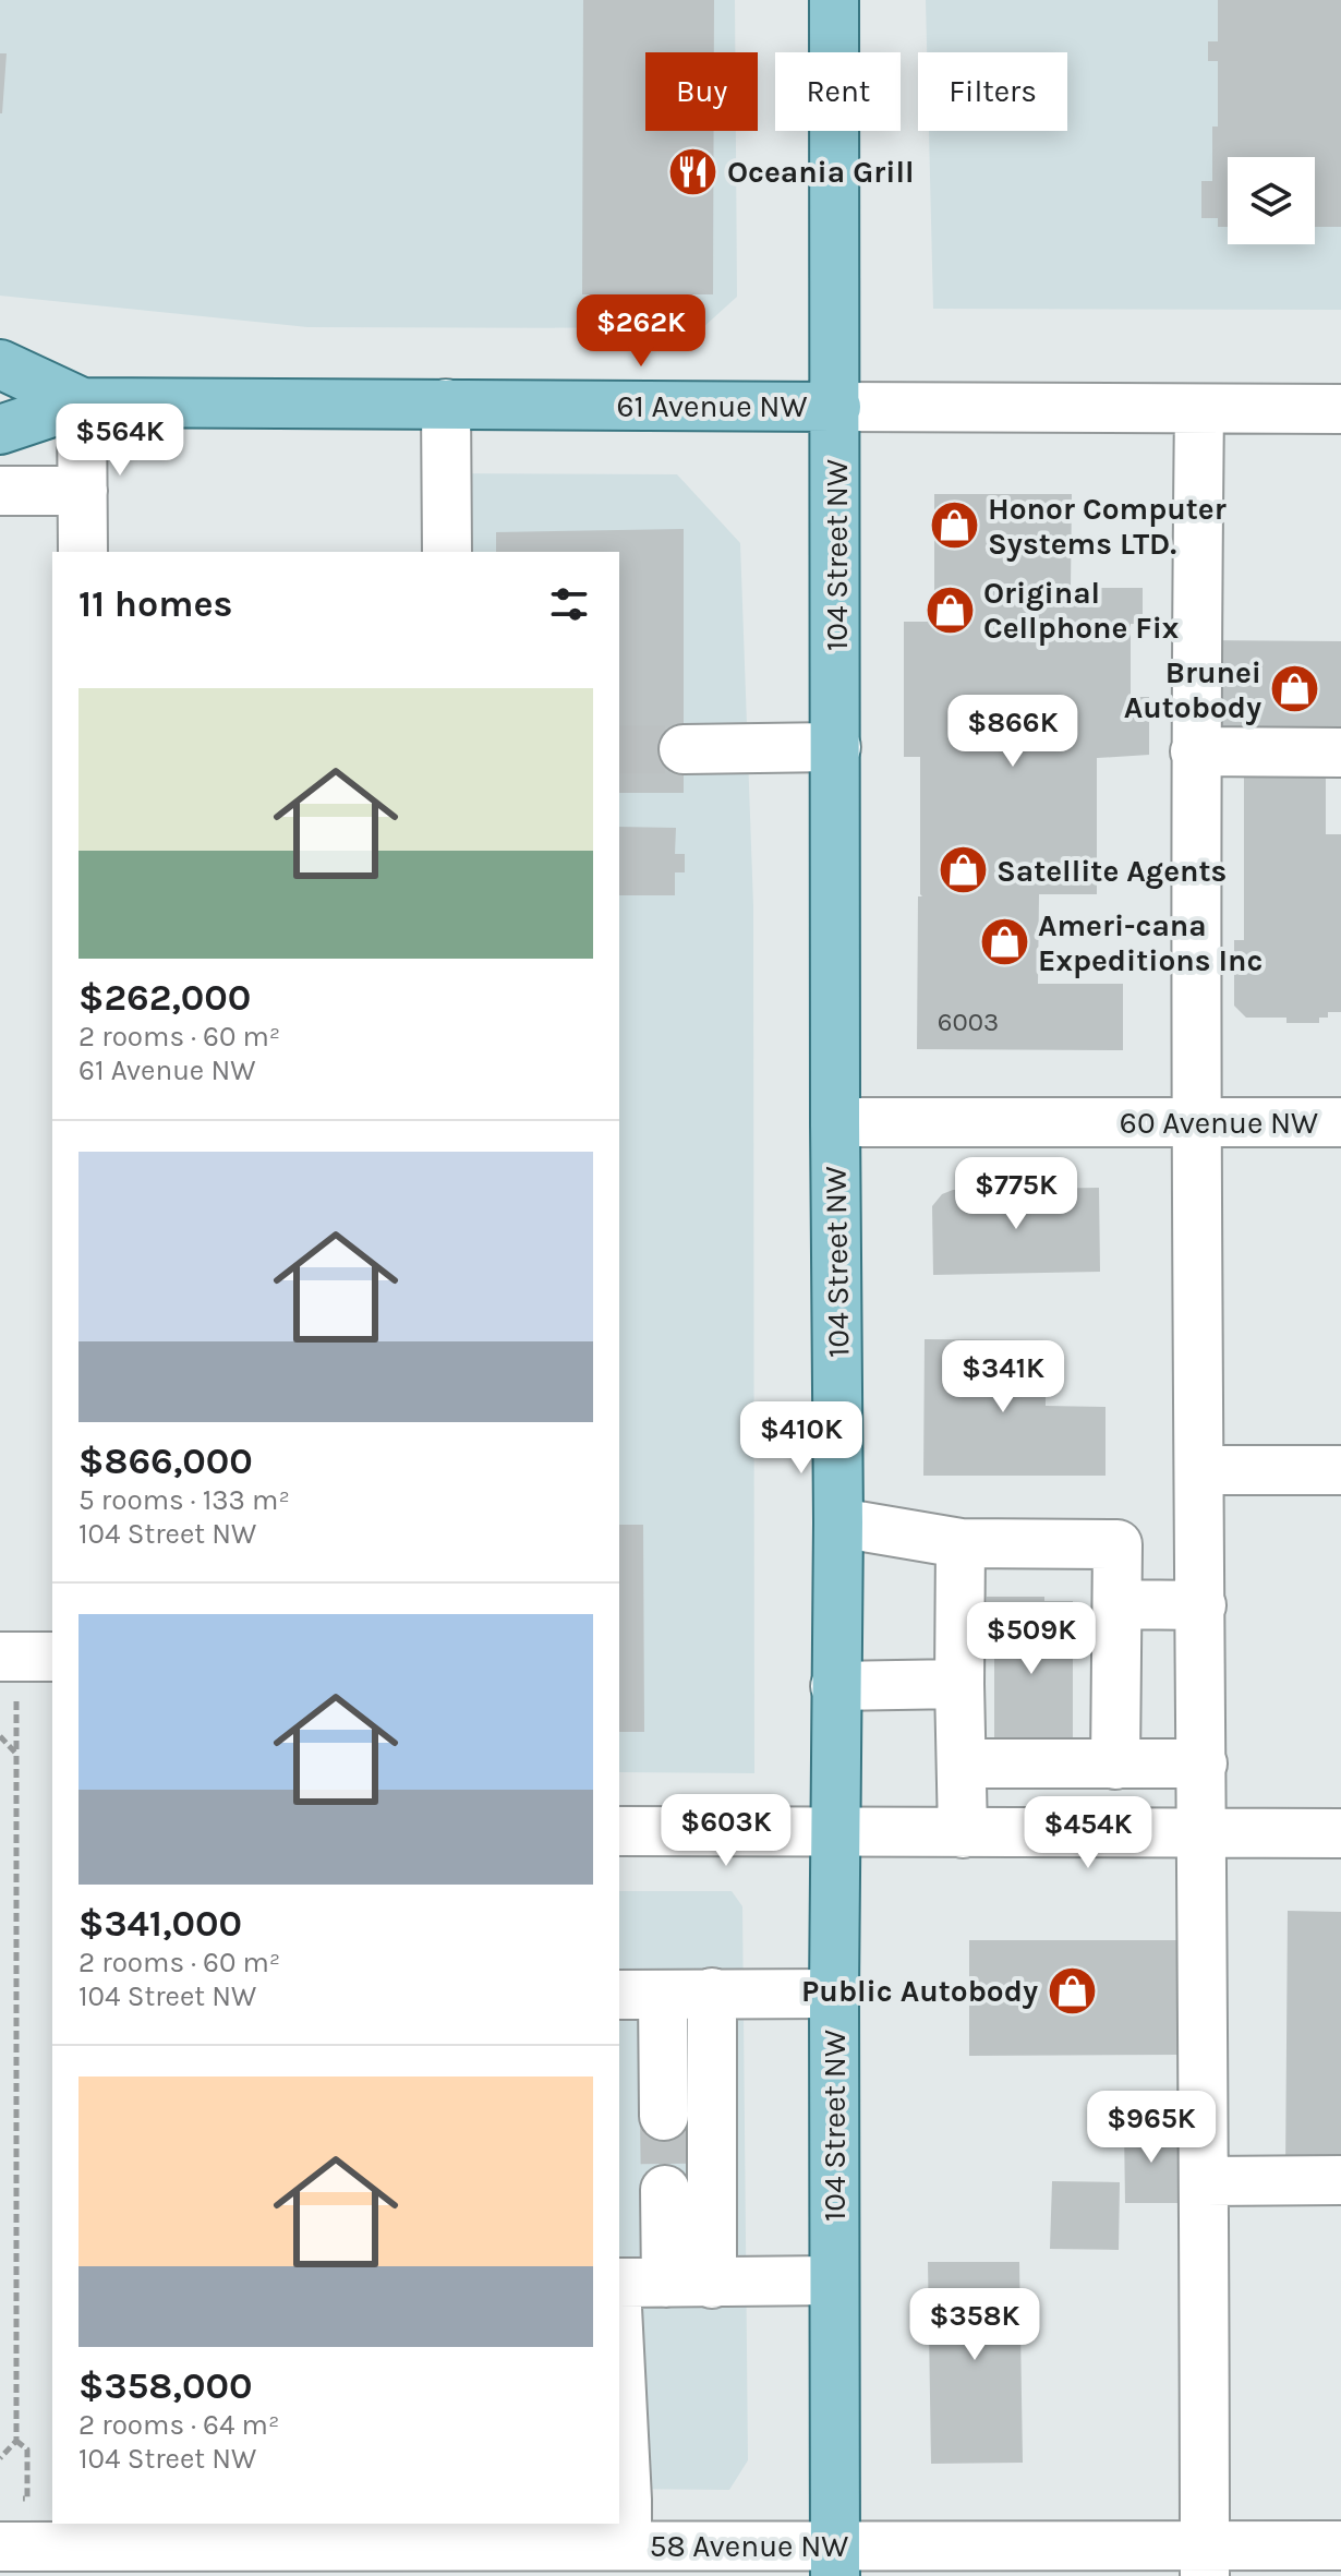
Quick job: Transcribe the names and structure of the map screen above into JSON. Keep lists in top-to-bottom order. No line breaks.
{"streets":{"main road":["61 Avenue NW","104 Street NW"],"street":["60 Avenue NW","58 Avenue NW"]},"crossings":[["61 Avenue NW","104 Street NW"],["104 Street NW","60 Avenue NW"],["104 Street NW","58 Avenue NW"]],"places":{"restaurant":["Oceania Grill"],"shop":["Honor Computer Systems LTD.","Original Cellphone Fix","Brunei Autobody","Satellite Agents","Ameri-cana Expeditions Inc","Public Autobody"]},"house_numbers":["6003"],"page":{"chip":["Buy","Rent","Filters"],"price":["$262K","$564K","$866K","$775K","$341K","$410K","$509K","$603K","$454K","$965K","$358K"],"heading":"11 homes","list":[{"name":"$262,000","note":"2 rooms · 60 m² · 61 Avenue NW"},{"name":"$866,000","note":"5 rooms · 133 m² · 104 Street NW"},{"name":"$341,000","note":"2 rooms · 60 m² · 104 Street NW"},{"name":"$358,000","note":"2 rooms · 64 m² · 104 Street NW"}]}}
